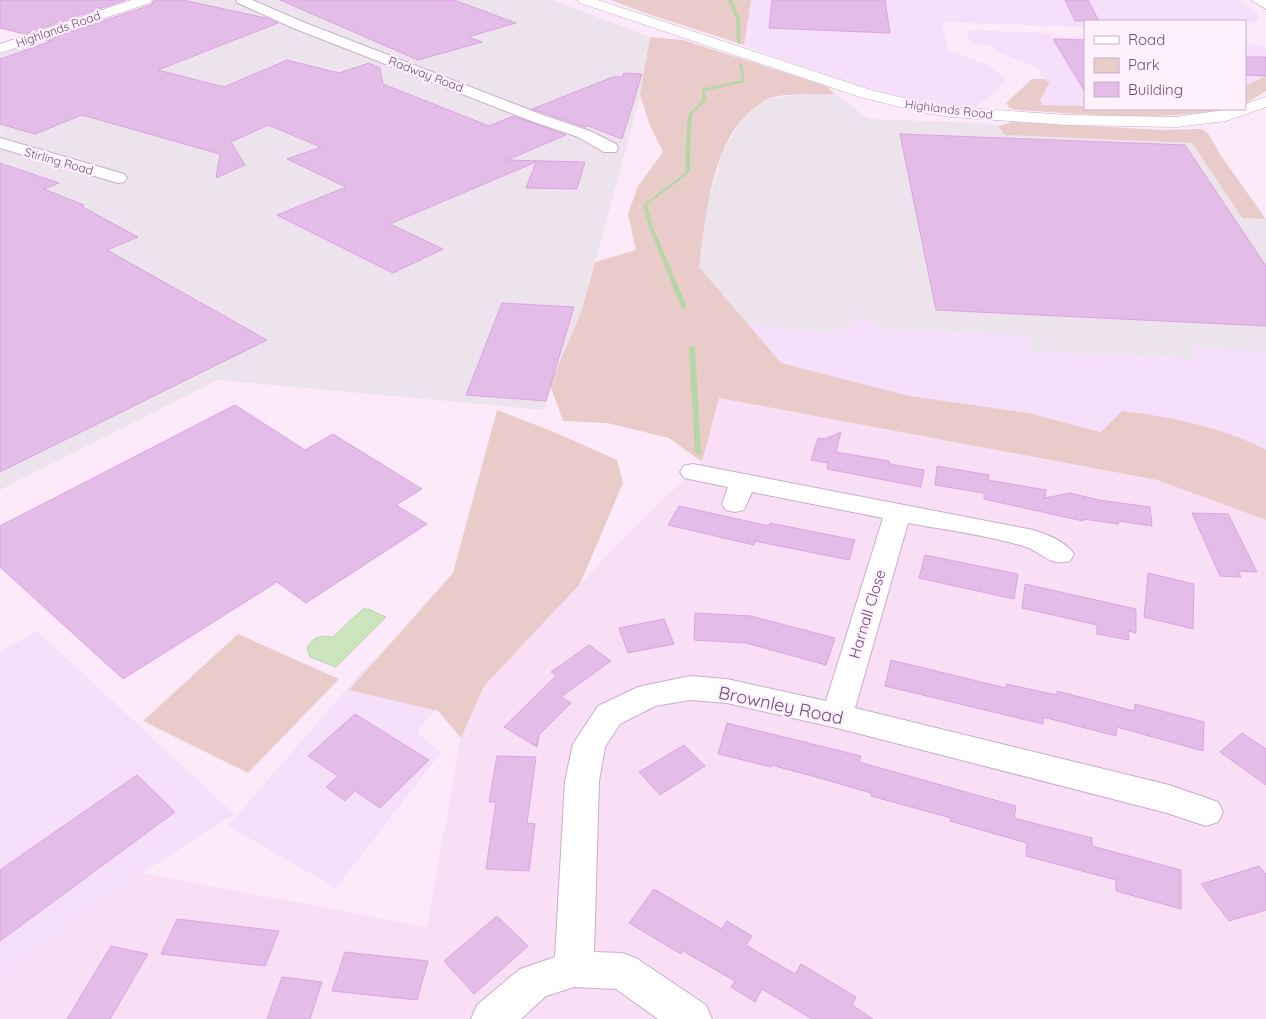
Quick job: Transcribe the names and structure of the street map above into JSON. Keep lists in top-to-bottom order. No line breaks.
{"streets":{"street":["Highlands Road","Radway Road","Stirling Road","Harnall Close","Brownley Road"]},"crossings":[["Harnall Close","Brownley Road"]],"legend":["Road","Park","Building"]}
